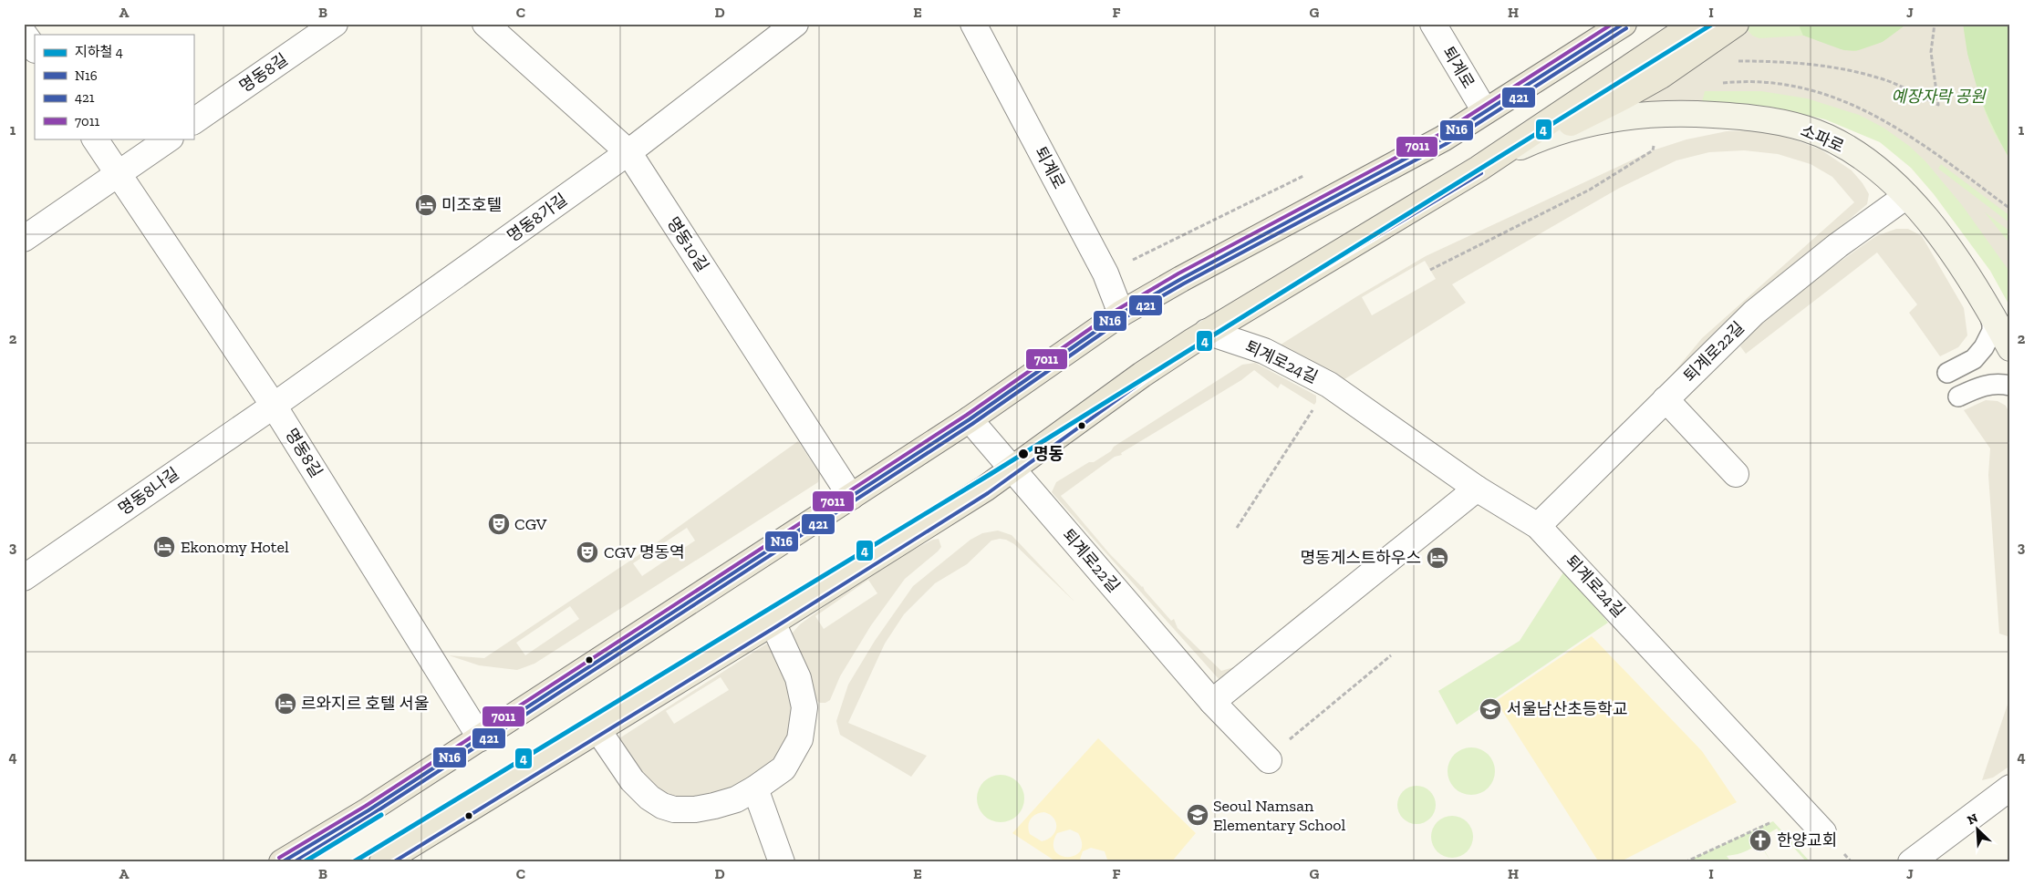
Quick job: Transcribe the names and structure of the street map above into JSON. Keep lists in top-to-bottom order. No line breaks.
{"streets":{"street":["퇴계로","명동8길","소파로","명동8가길","명동10길","퇴계로22길","퇴계로24길","명동8나길"]},"crossings":[["명동8길","명동8가길"],["명동8길","명동8나길"],["소파로","퇴계로22길"],["명동8가길","명동10길"],["명동8가길","명동8나길"],["퇴계로22길","퇴계로24길"]],"parks":["예장자락 공원"],"places":{"hotel":["미조호텔","Ekonomy Hotel","명동게스트하우스","르와지르 호텔 서울"],"other":["명동"],"theatre":["CGV","CGV 명동역"],"school or university":["서울남산초등학교","Seoul Namsan Elementary School"],"church":["한양교회"]},"lines":["metro line 4","transit line N16","transit line 7011","transit line 421"],"legend":["지하철 4","N16","421","7011"],"north":"top left","grid":{"columns":["A","B","C","D","E","F","G","H","I","J"],"rows":["1","2","3","4"]}}
